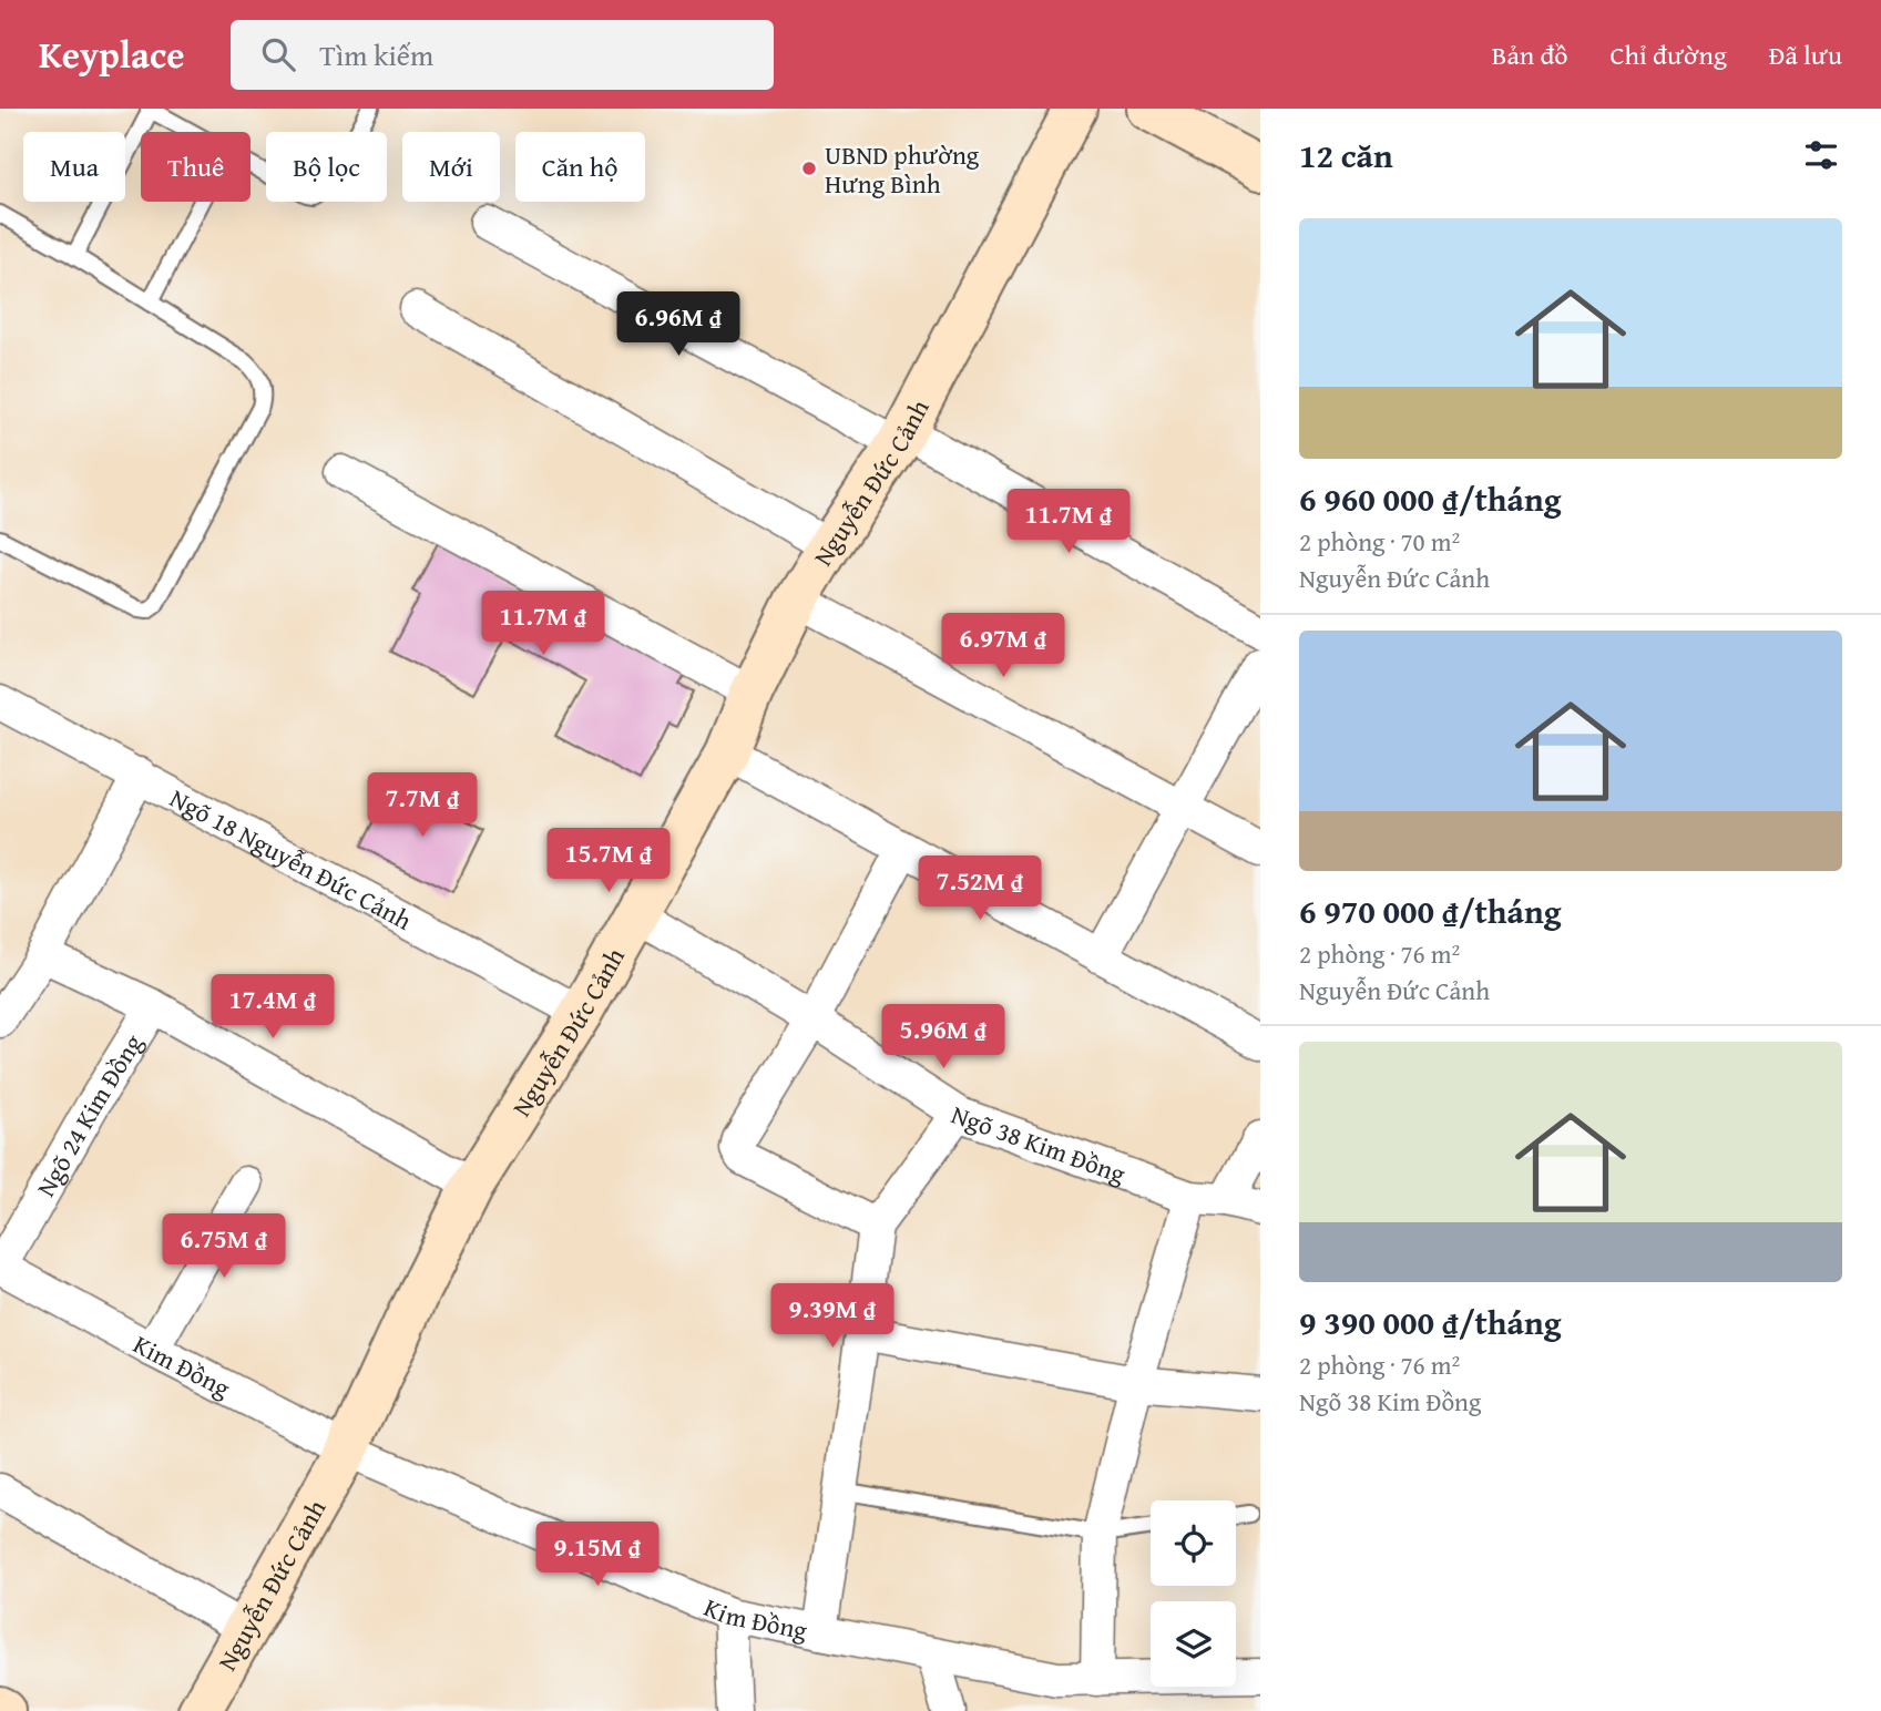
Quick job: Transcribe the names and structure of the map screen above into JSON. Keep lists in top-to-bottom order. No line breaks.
{"streets":{"street":["Nguyễn Đức Cảnh","Ngõ 18 Nguyễn Đức Cảnh","Ngõ 24 Kim Đồng","Ngõ 38 Kim Đồng","Kim Đồng"]},"crossings":[["Nguyễn Đức Cảnh","Ngõ 18 Nguyễn Đức Cảnh"],["Nguyễn Đức Cảnh","Ngõ 38 Kim Đồng"],["Nguyễn Đức Cảnh","Kim Đồng"],["Ngõ 24 Kim Đồng","Kim Đồng"]],"places":["UBND phường Hưng Bình"],"page":{"header":"Keyplace","search":"Tìm kiếm","nav":["Bản đồ","Chỉ đường","Đã lưu"],"heading":"12 căn","chip":["Mua","Thuê","Bộ lọc","Mới","Căn hộ"],"list":[{"name":"6 960 000 ₫/tháng","note":"2 phòng · 70 m² · Nguyễn Đức Cảnh"},{"name":"6 970 000 ₫/tháng","note":"2 phòng · 76 m² · Nguyễn Đức Cảnh"},{"name":"9 390 000 ₫/tháng","note":"2 phòng · 76 m² · Ngõ 38 Kim Đồng"}],"price":["6.96M ₫","11.7M ₫","11.7M ₫","6.97M ₫","7.7M ₫","15.7M ₫","7.52M ₫","17.4M ₫","5.96M ₫","6.75M ₫","9.39M ₫","9.15M ₫"]}}
